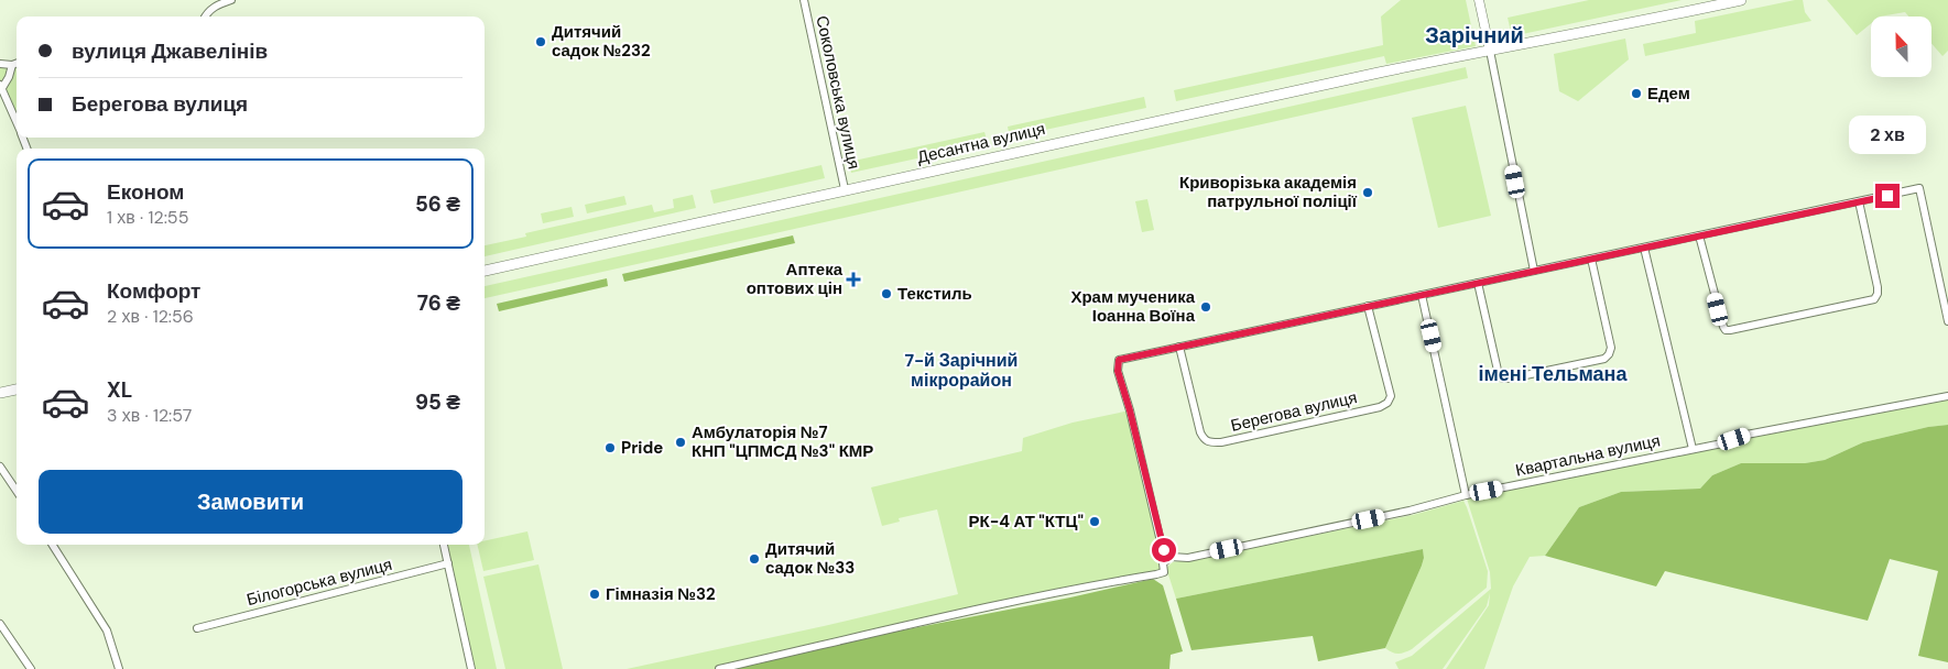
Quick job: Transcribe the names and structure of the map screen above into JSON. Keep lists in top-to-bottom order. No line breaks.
{"streets":{"main road":["Десантна вулиця"],"street":["Соколовська вулиця","Берегова вулиця","Квартальна вулиця","Білогорська вулиця"]},"crossings":[["Соколовська вулиця","Десантна вулиця"]],"districts":["Зарічний","7-й Зарічний мікрорайон","імені Тельмана"],"places":{"other":["Дитячий садок №232","Едем","Криворізька академія патрульної поліції","Текстиль","Храм мученика Іоанна Воїна","Амбулаторія №7 КНП \"ЦПМСД №3\" КМР","Pride","РК-4 АТ \"КТЦ\"","Дитячий садок №33","Гімназія №32"],"health":["Аптека оптових цін"]},"north":"top","page":{"banner":["вулиця Джавелінів","Берегова вулиця"],"bubble":"2 хв","list":[{"name":"Економ","note":"1 хв · 12:55","value":"56 ₴"},{"name":"Комфорт","note":"2 хв · 12:56","value":"76 ₴"},{"name":"XL","note":"3 хв · 12:57","value":"95 ₴"}],"buttons":"Замовити"}}
